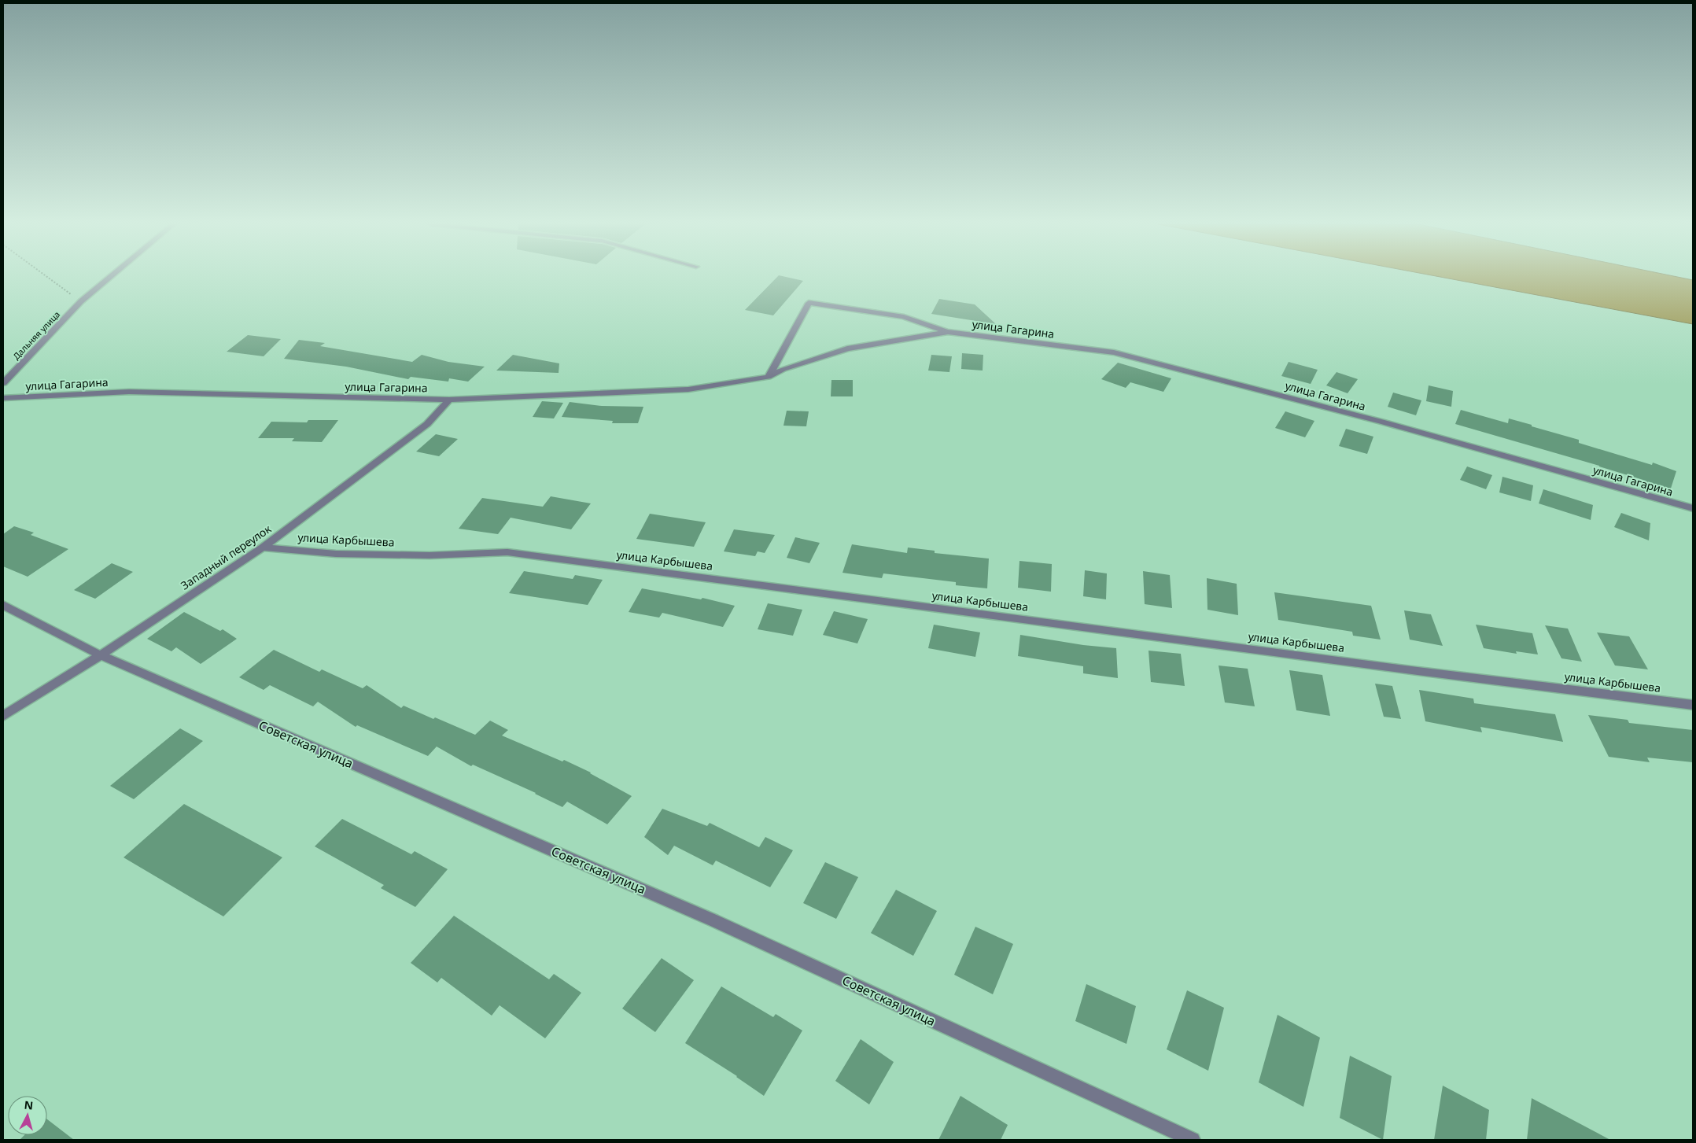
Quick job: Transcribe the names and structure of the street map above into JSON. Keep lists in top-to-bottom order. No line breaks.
{"streets":{"street":["улица Гагарина","Дальняя улица","улица Карбышева","Западный переулок","Советская улица"]},"crossings":[["улица Гагарина","Западный переулок"],["улица Карбышева","Западный переулок"],["Западный переулок","Советская улица"]],"north":"top"}
